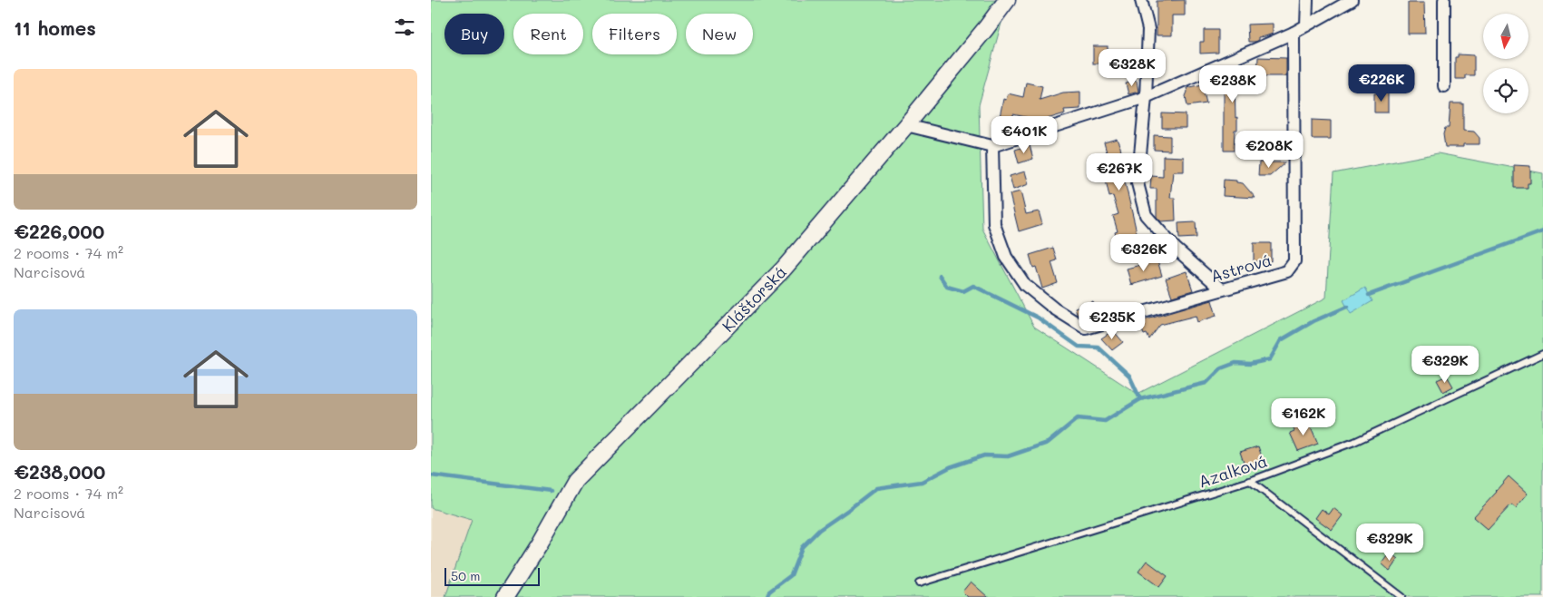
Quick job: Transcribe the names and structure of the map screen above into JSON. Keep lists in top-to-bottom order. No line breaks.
{"streets":{"street":["Astrová","Kláštorská"],"lane":["Azalková"]},"scale_bar":"50 m","north":"bottom","page":{"heading":"11 homes","chip":["Buy","Rent","Filters","New"],"price":["€328K","€226K","€238K","€401K","€208K","€267K","€326K","€235K","€329K","€162K","€329K"],"list":[{"name":"€226,000","note":"2 rooms · 74 m² · Narcisová"},{"name":"€238,000","note":"2 rooms · 74 m² · Narcisová"}],"scale":"50 m"}}
